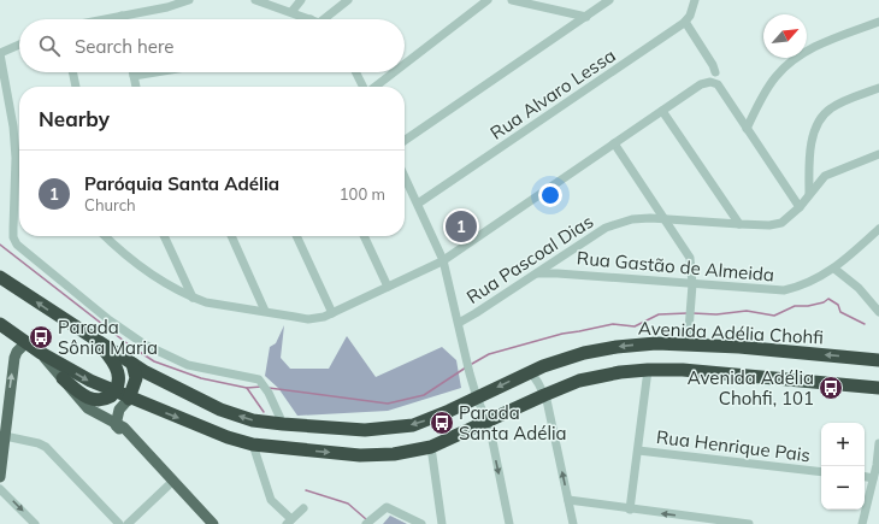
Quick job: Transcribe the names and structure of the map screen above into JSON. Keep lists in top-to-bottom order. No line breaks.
{"streets":{"highway":["Avenida Adélia Chohfi"],"street":["Rua Alvaro Lessa","Rua Pascoal Dias","Rua Gastão de Almeida","Rua Henrique Pais"]},"crossings":[["Rua Pascoal Dias","Rua Gastão de Almeida"]],"places":{"bus stop":["Parada Sônia Maria","Avenida Adélia Chohfi, 101","Parada Santa Adélia"]},"north":"top right","page":{"search":"Search here","heading":"Nearby","list":[{"mark":"1","name":"Paróquia Santa Adélia","note":"Church","value":"100 m"}],"pins":"1","map_buttons":["+","−"]}}
